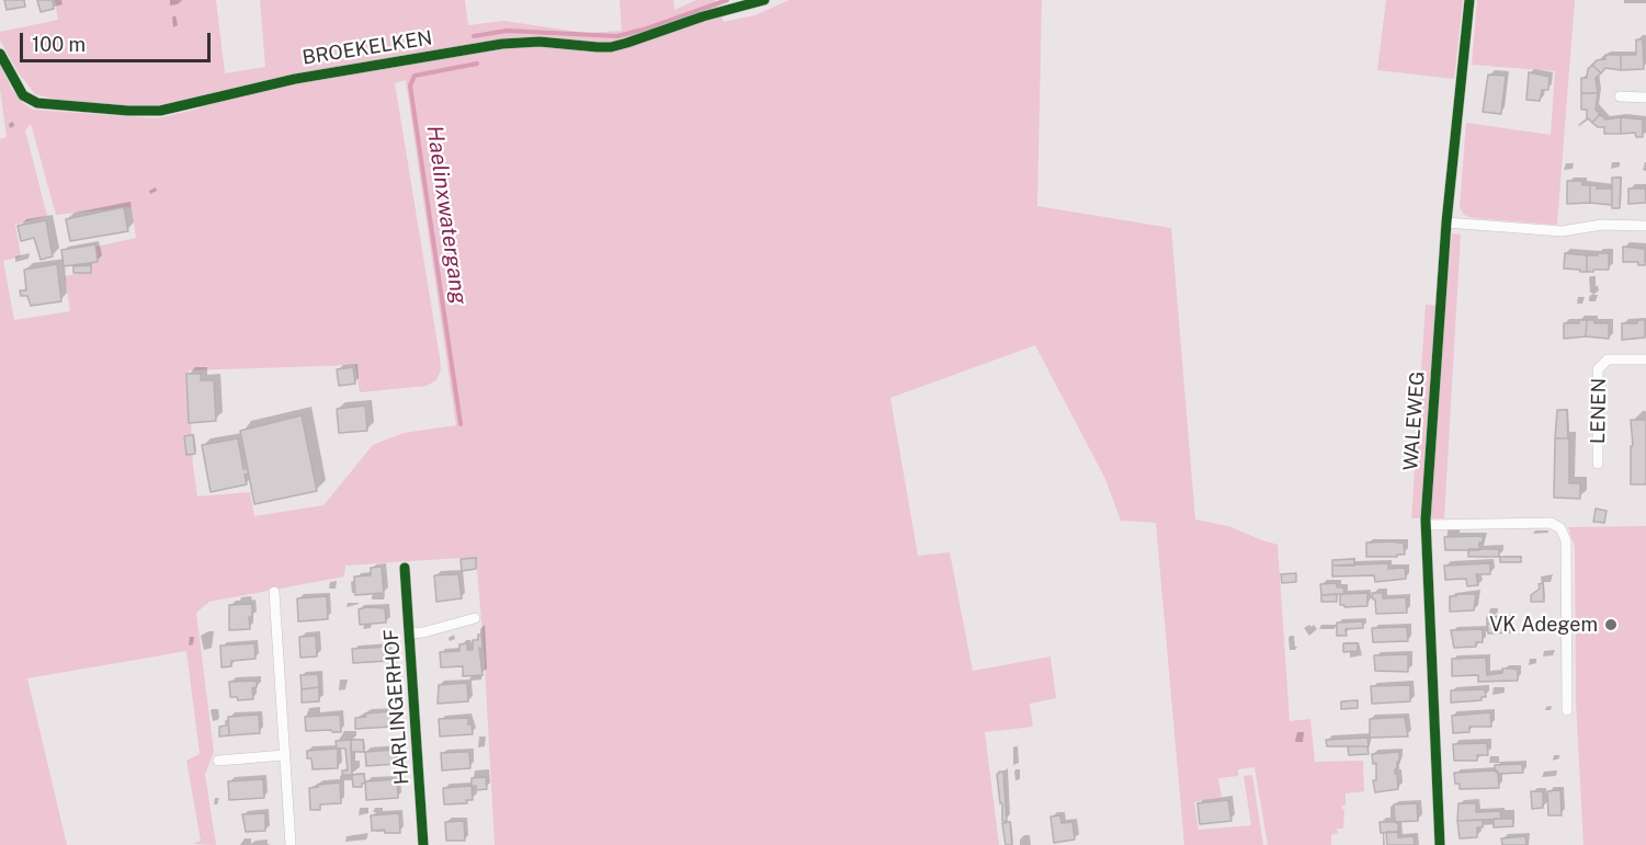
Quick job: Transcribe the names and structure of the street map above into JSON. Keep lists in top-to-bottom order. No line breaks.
{"streets":{"street":["BROEKELKEN","LENEN","WALEWEG","HARLINGERHOF"]},"water":["Haelinxwatergang"],"places":["VK Adegem"],"scale_bar":"100 m"}
